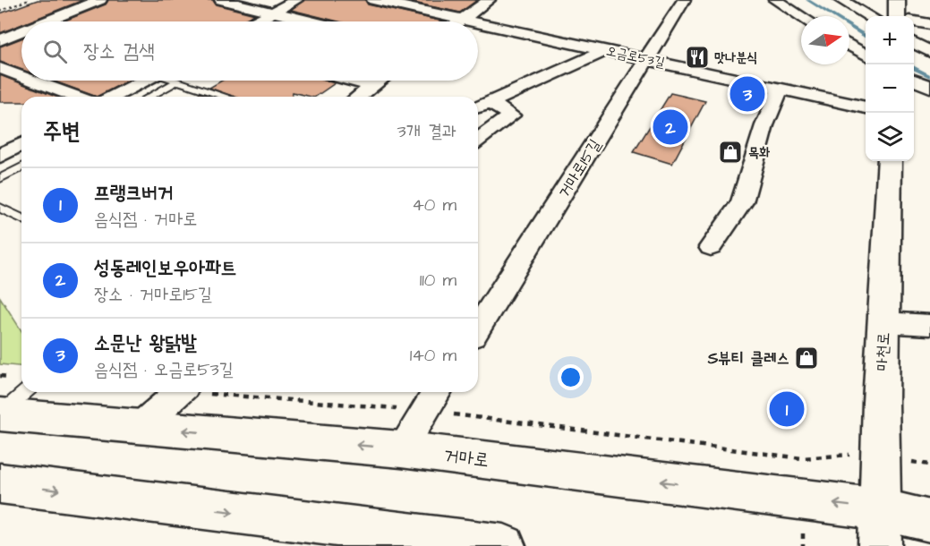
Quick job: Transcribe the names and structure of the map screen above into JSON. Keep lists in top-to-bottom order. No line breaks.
{"streets":{"main road":["마천로","거마로"],"street":["오금로53길","거마로15길"]},"crossings":[["오금로53길","거마로15길"],["마천로","거마로"]],"places":{"restaurant":["맛나분식"],"shop":["목화","S뷰티 클레스"]},"north":"right","page":{"map_buttons":["+","−"],"search":"장소 검색","pins":["3","2","1"],"heading":["주변","3개 결과"],"list":[{"mark":"1","name":"프랭크버거","note":"음식점 · 거마로","value":"40 m"},{"mark":"2","name":"성동레인보우아파트","note":"장소 · 거마로15길","value":"110 m"},{"mark":"3","name":"소문난 왕닭발","note":"음식점 · 오금로53길","value":"140 m"}]}}
